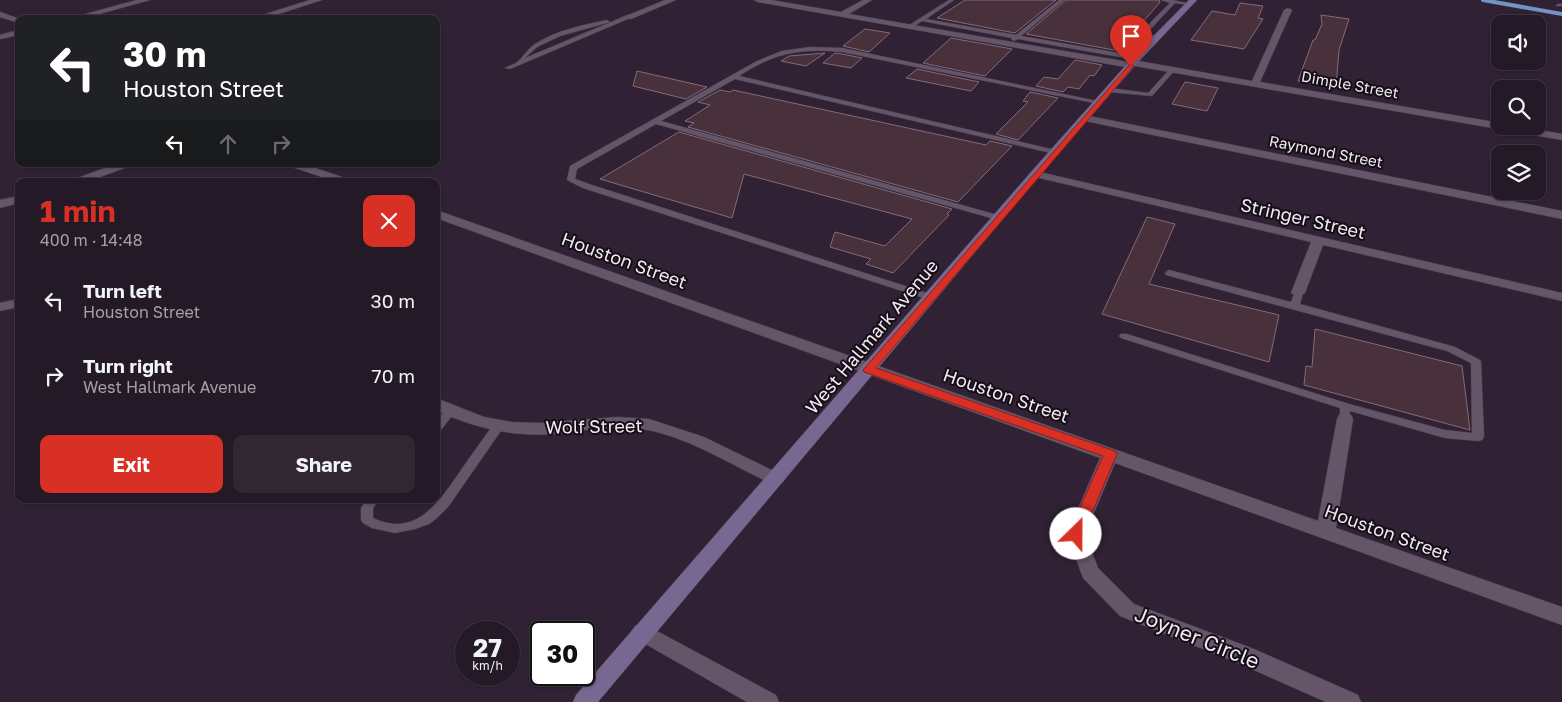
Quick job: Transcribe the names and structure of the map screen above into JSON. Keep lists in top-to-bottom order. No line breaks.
{"streets":{"street":["Dimple Street","Raymond Street","Stringer Street","Houston Street","West Hallmark Avenue","Wolf Street","Joyner Circle"]},"crossings":[["Dimple Street","West Hallmark Avenue"],["Raymond Street","West Hallmark Avenue"],["Stringer Street","West Hallmark Avenue"],["Houston Street","West Hallmark Avenue"],["Houston Street","Joyner Circle"],["West Hallmark Avenue","Wolf Street"]],"page":{"turn":["30 m","Houston Street"],"heading":["1 min","400 m · 14:48"],"list":[{"name":"Turn left","note":"Houston Street","value":"30 m"},{"name":"Turn right","note":"West Hallmark Avenue","value":"70 m"}],"buttons":["Exit","Share"],"speed":"27 km/h","limit":"30"}}
